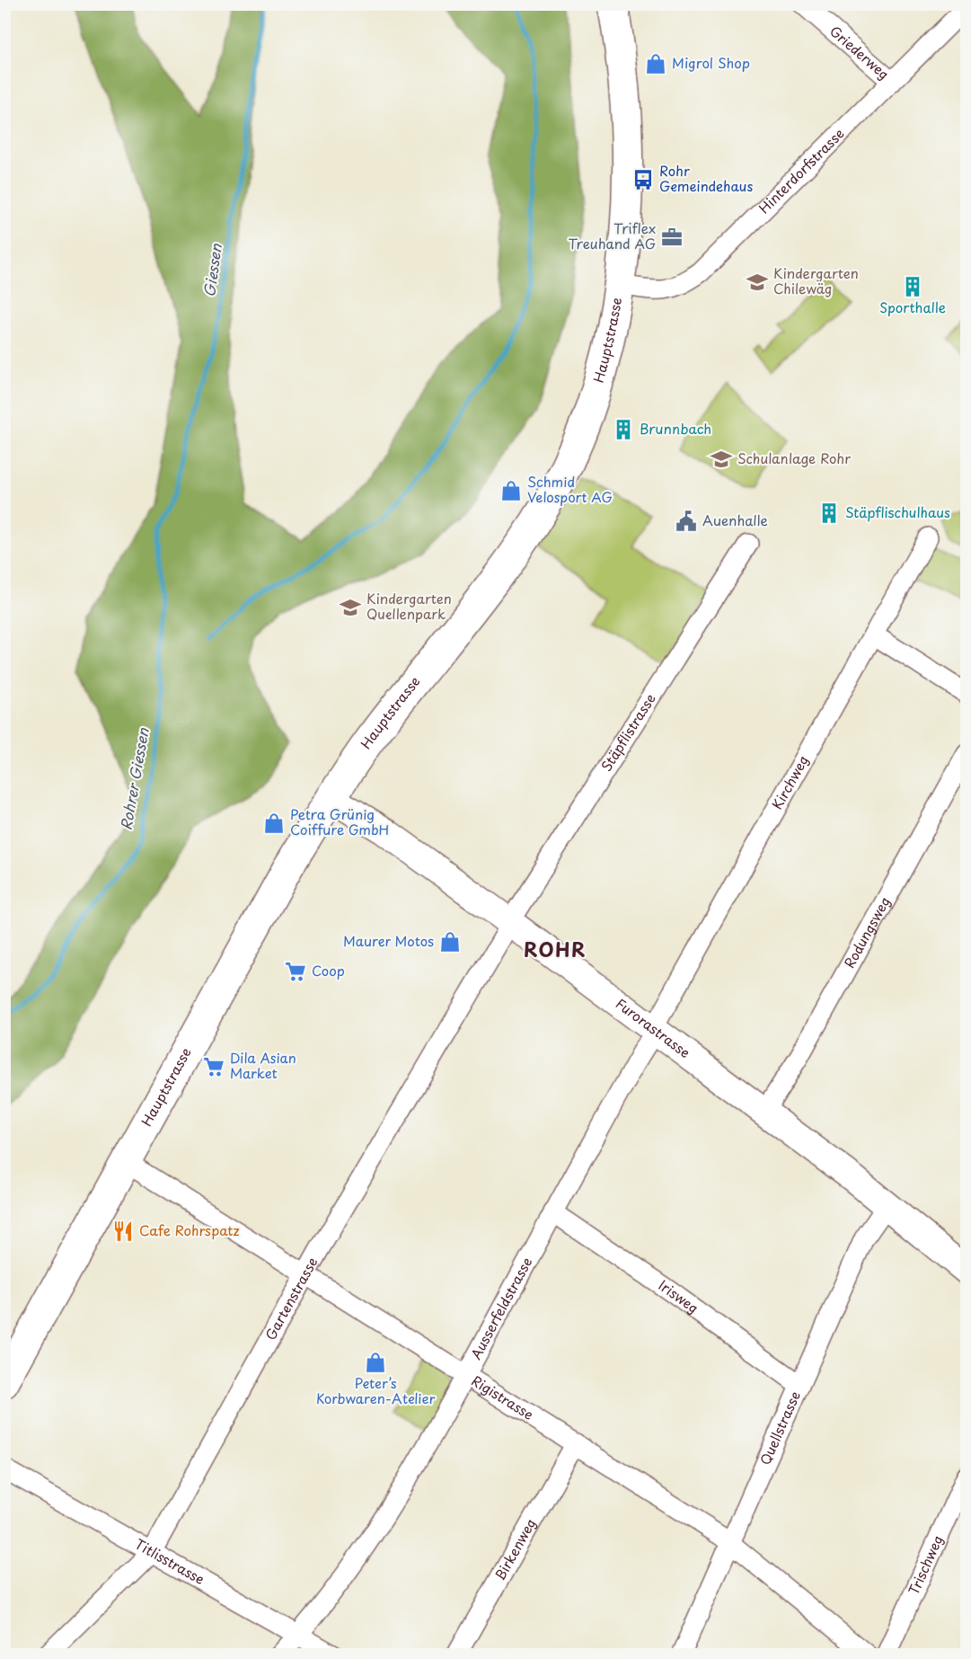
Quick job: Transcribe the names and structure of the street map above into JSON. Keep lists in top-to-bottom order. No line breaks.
{"streets":{"main road":["Hauptstrasse","Furorastrasse"],"street":["Griederweg","Hinterdorfstrasse","Stäpflistrasse","Kirchweg","Rodungsweg","Irisweg","Gartenstrasse","Ausserfeldstrasse","Rigistrasse","Quellstrasse","Birkenweg","Titlisstrasse","Trischweg"]},"crossings":[["Griederweg","Hinterdorfstrasse"],["Hinterdorfstrasse","Hauptstrasse"],["Hauptstrasse","Furorastrasse"],["Hauptstrasse","Rigistrasse"],["Stäpflistrasse","Furorastrasse"],["Stäpflistrasse","Gartenstrasse"],["Kirchweg","Furorastrasse"],["Kirchweg","Ausserfeldstrasse"],["Rodungsweg","Furorastrasse"],["Furorastrasse","Gartenstrasse"],["Furorastrasse","Ausserfeldstrasse"],["Furorastrasse","Quellstrasse"],["Irisweg","Ausserfeldstrasse"],["Irisweg","Quellstrasse"],["Gartenstrasse","Rigistrasse"],["Gartenstrasse","Titlisstrasse"],["Ausserfeldstrasse","Rigistrasse"],["Ausserfeldstrasse","Titlisstrasse"],["Rigistrasse","Quellstrasse"],["Rigistrasse","Birkenweg"]],"districts":["ROHR"],"water":["Giessen","Rohrer Giessen"],"places":{"shop":["Migrol Shop","Schmid Velosport AG","Petra Grünig Coiffure GmbH","Maurer Motos","Peter’s Korbwaren-Atelier"],"bus stop":["Rohr Gemeindehaus"],"office":["Triflex Treuhand AG"],"school or university":["Kindergarten Chilewäg","Schulanlage Rohr","Kindergarten Quellenpark"],"building":["Sporthalle","Brunnbach","Stäpflischulhaus"],"public building":["Auenhalle"],"supermarket":["Coop","Dila Asian Market"],"restaurant":["Cafe Rohrspatz"]}}
